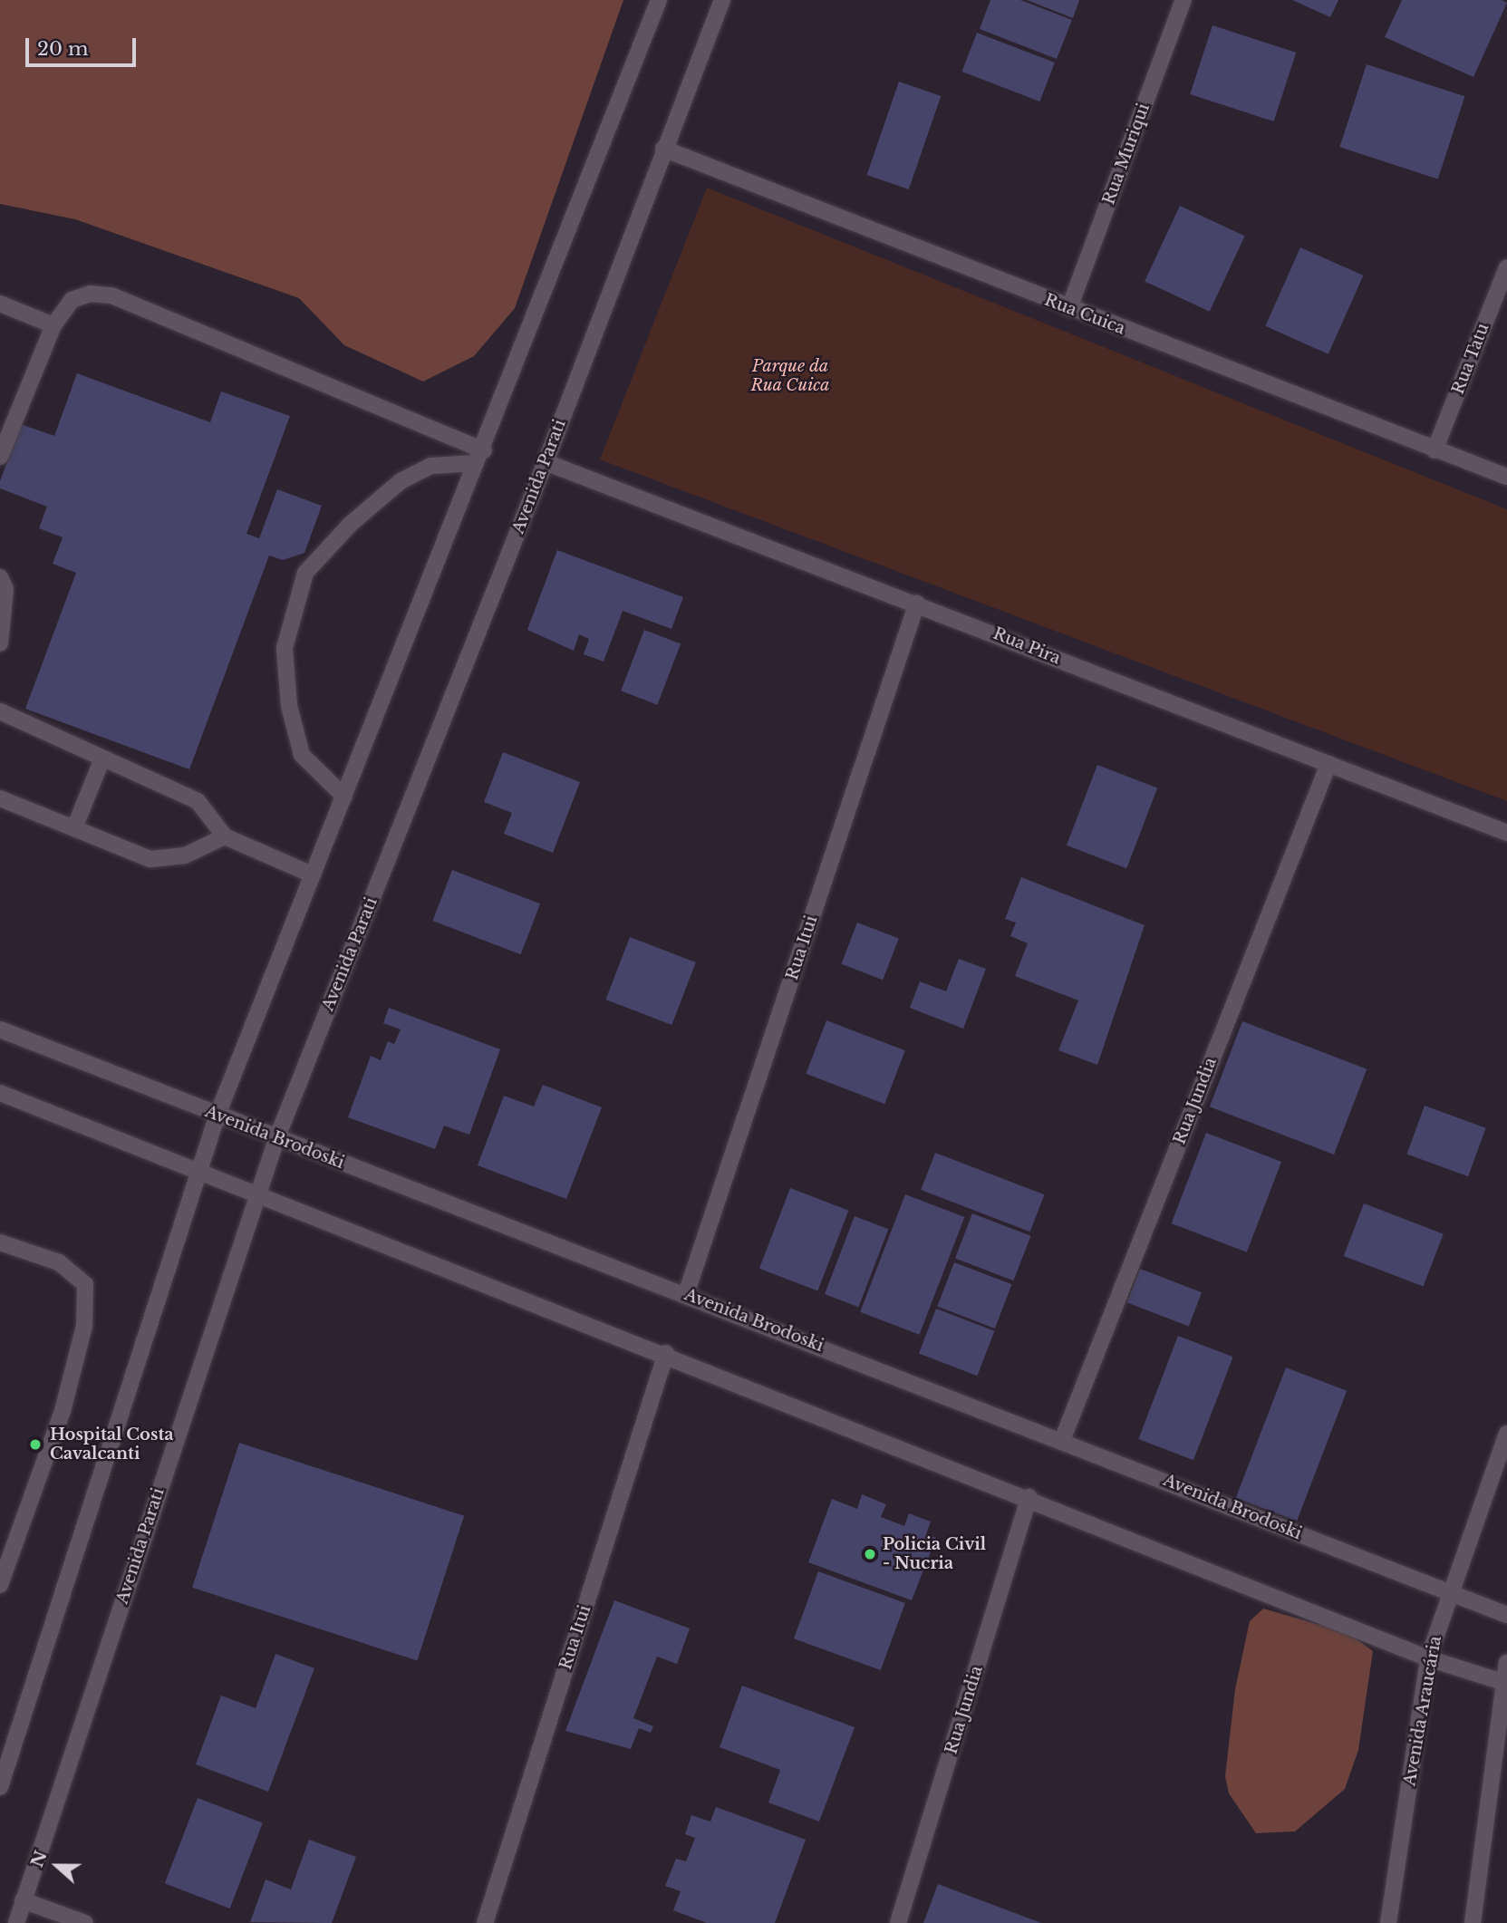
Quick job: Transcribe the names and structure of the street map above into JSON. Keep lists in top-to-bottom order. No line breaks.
{"streets":{"street":["Rua Muriqui","Rua Cuica","Rua Tatu","Avenida Parati","Rua Pira","Rua Itui","Rua Jundia","Avenida Brodoski","Avenida Araucária"]},"crossings":[["Rua Muriqui","Rua Cuica"],["Rua Cuica","Rua Tatu"],["Rua Cuica","Avenida Parati"],["Avenida Parati","Rua Pira"],["Avenida Parati","Avenida Brodoski"],["Rua Pira","Rua Itui"],["Rua Pira","Rua Jundia"],["Rua Itui","Avenida Brodoski"],["Rua Jundia","Avenida Brodoski"],["Avenida Brodoski","Avenida Araucária"]],"parks":["Parque da Rua Cuica"],"places":["Hospital Costa Cavalcanti","Policia Civil - Nucria"],"scale_bar":"20 m","north":"left"}
